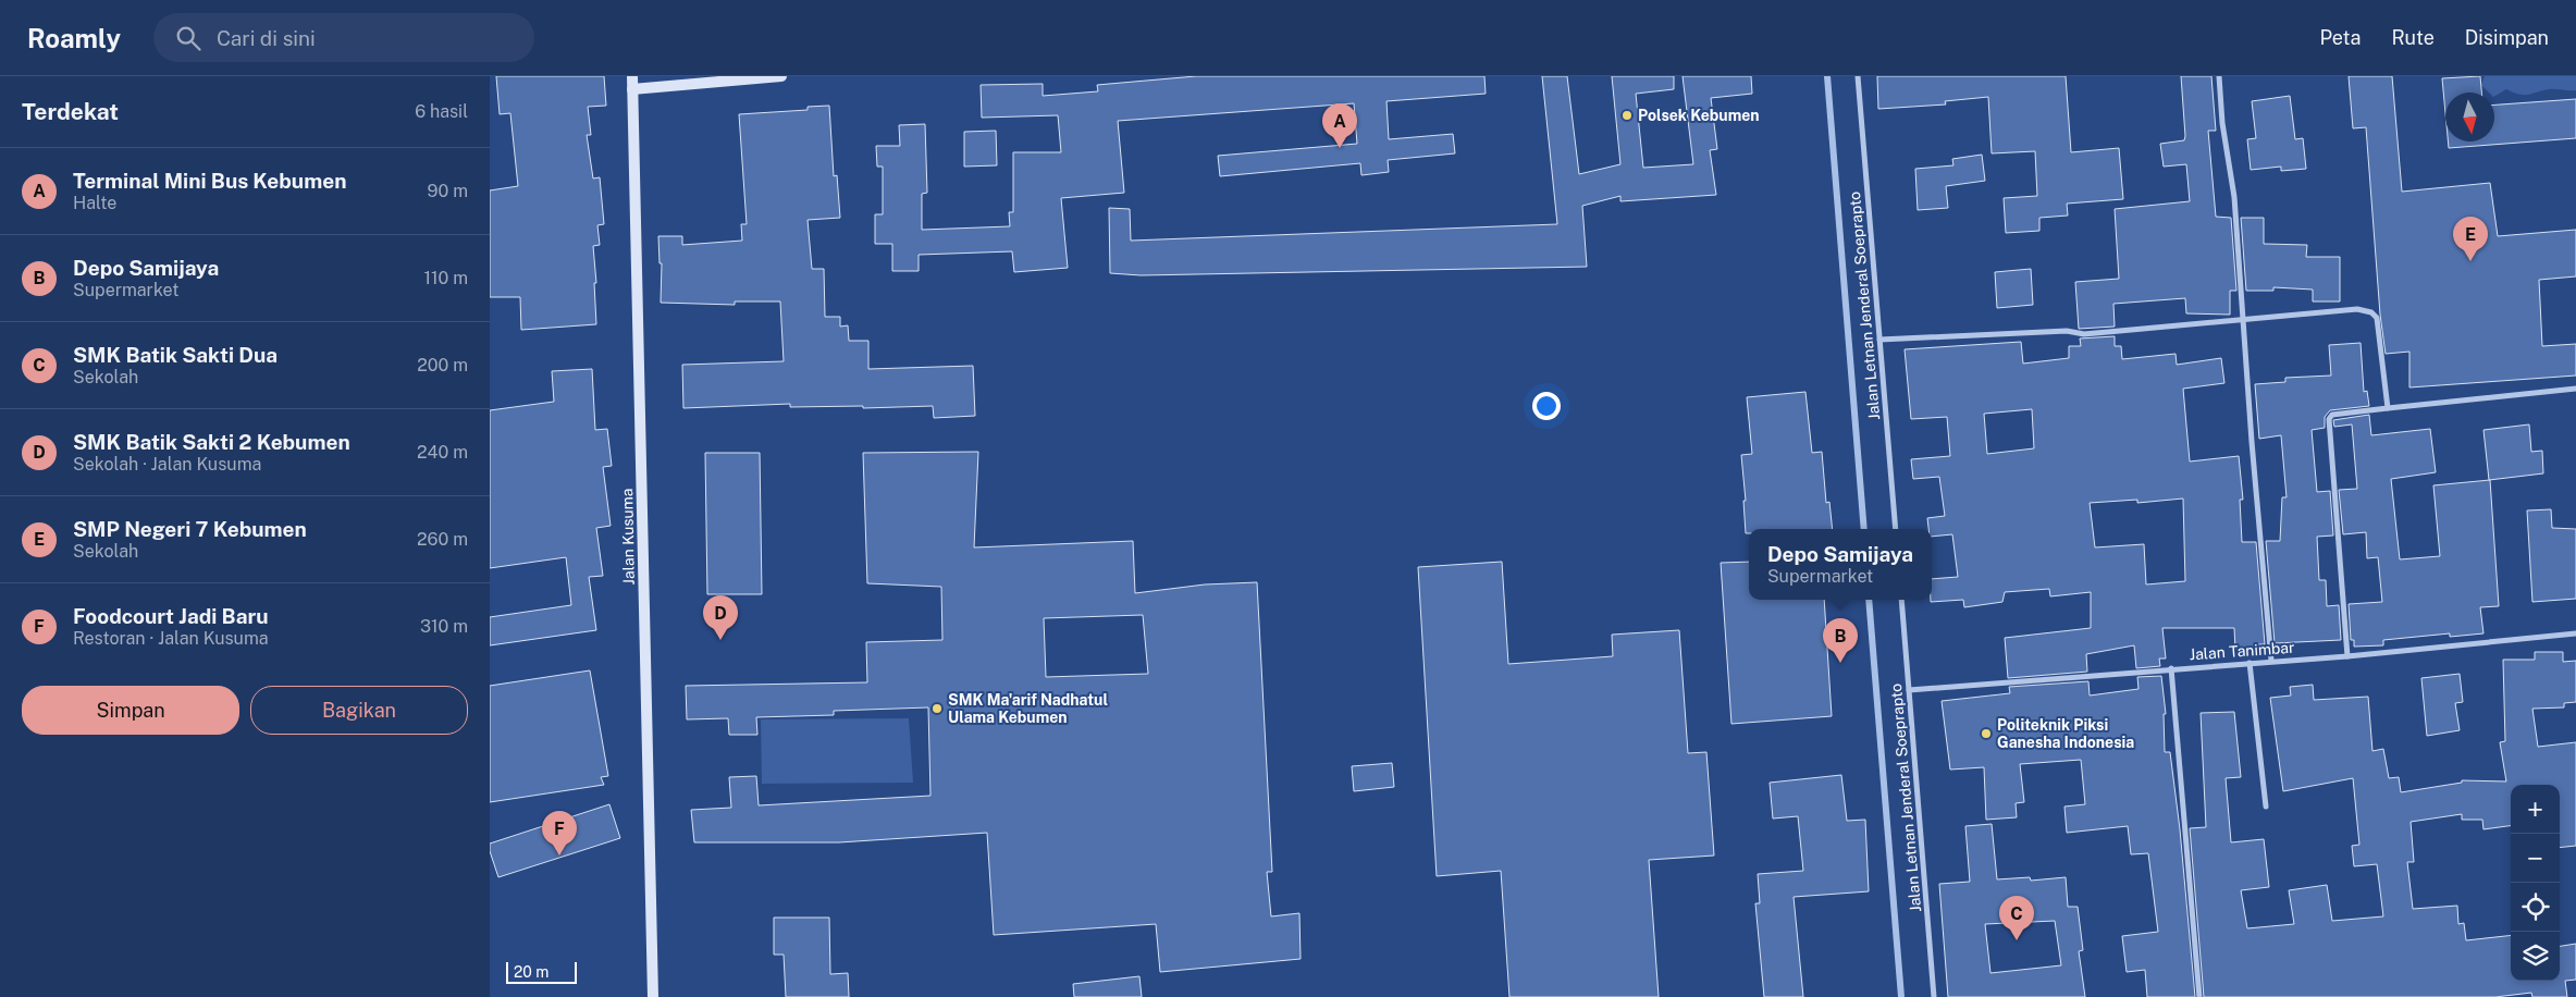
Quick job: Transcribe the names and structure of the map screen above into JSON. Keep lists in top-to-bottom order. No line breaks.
{"streets":{"main road":["Jalan Kusuma"],"street":["Jalan Letnan Jenderal Soeprapto","Jalan Tanimbar"]},"crossings":[["Jalan Letnan Jenderal Soeprapto","Jalan Tanimbar"]],"places":["Polsek Kebumen","SMK Ma'arif Nadhatul Ulama Kebumen","Politeknik Piksi Ganesha Indonesia"],"scale_bar":"20 m","north":"bottom","page":{"header":"Roamly","search":"Cari di sini","nav":["Peta","Rute","Disimpan"],"heading":["Terdekat","6 hasil"],"pins":["A","E","D","B","F","C"],"list":[{"mark":"A","name":"Terminal Mini Bus Kebumen","note":"Halte","value":"90 m"},{"mark":"B","name":"Depo Samijaya","note":"Supermarket","value":"110 m"},{"mark":"C","name":"SMK Batik Sakti Dua","note":"Sekolah","value":"200 m"},{"mark":"D","name":"SMK Batik Sakti 2 Kebumen","note":"Sekolah · Jalan Kusuma","value":"240 m"},{"mark":"E","name":"SMP Negeri 7 Kebumen","note":"Sekolah","value":"260 m"},{"mark":"F","name":"Foodcourt Jadi Baru","note":"Restoran · Jalan Kusuma","value":"310 m"}],"popup":["Depo Samijaya","Supermarket"],"buttons":["Simpan","Bagikan"],"map_buttons":["+","−"],"scale":"20 m"}}
